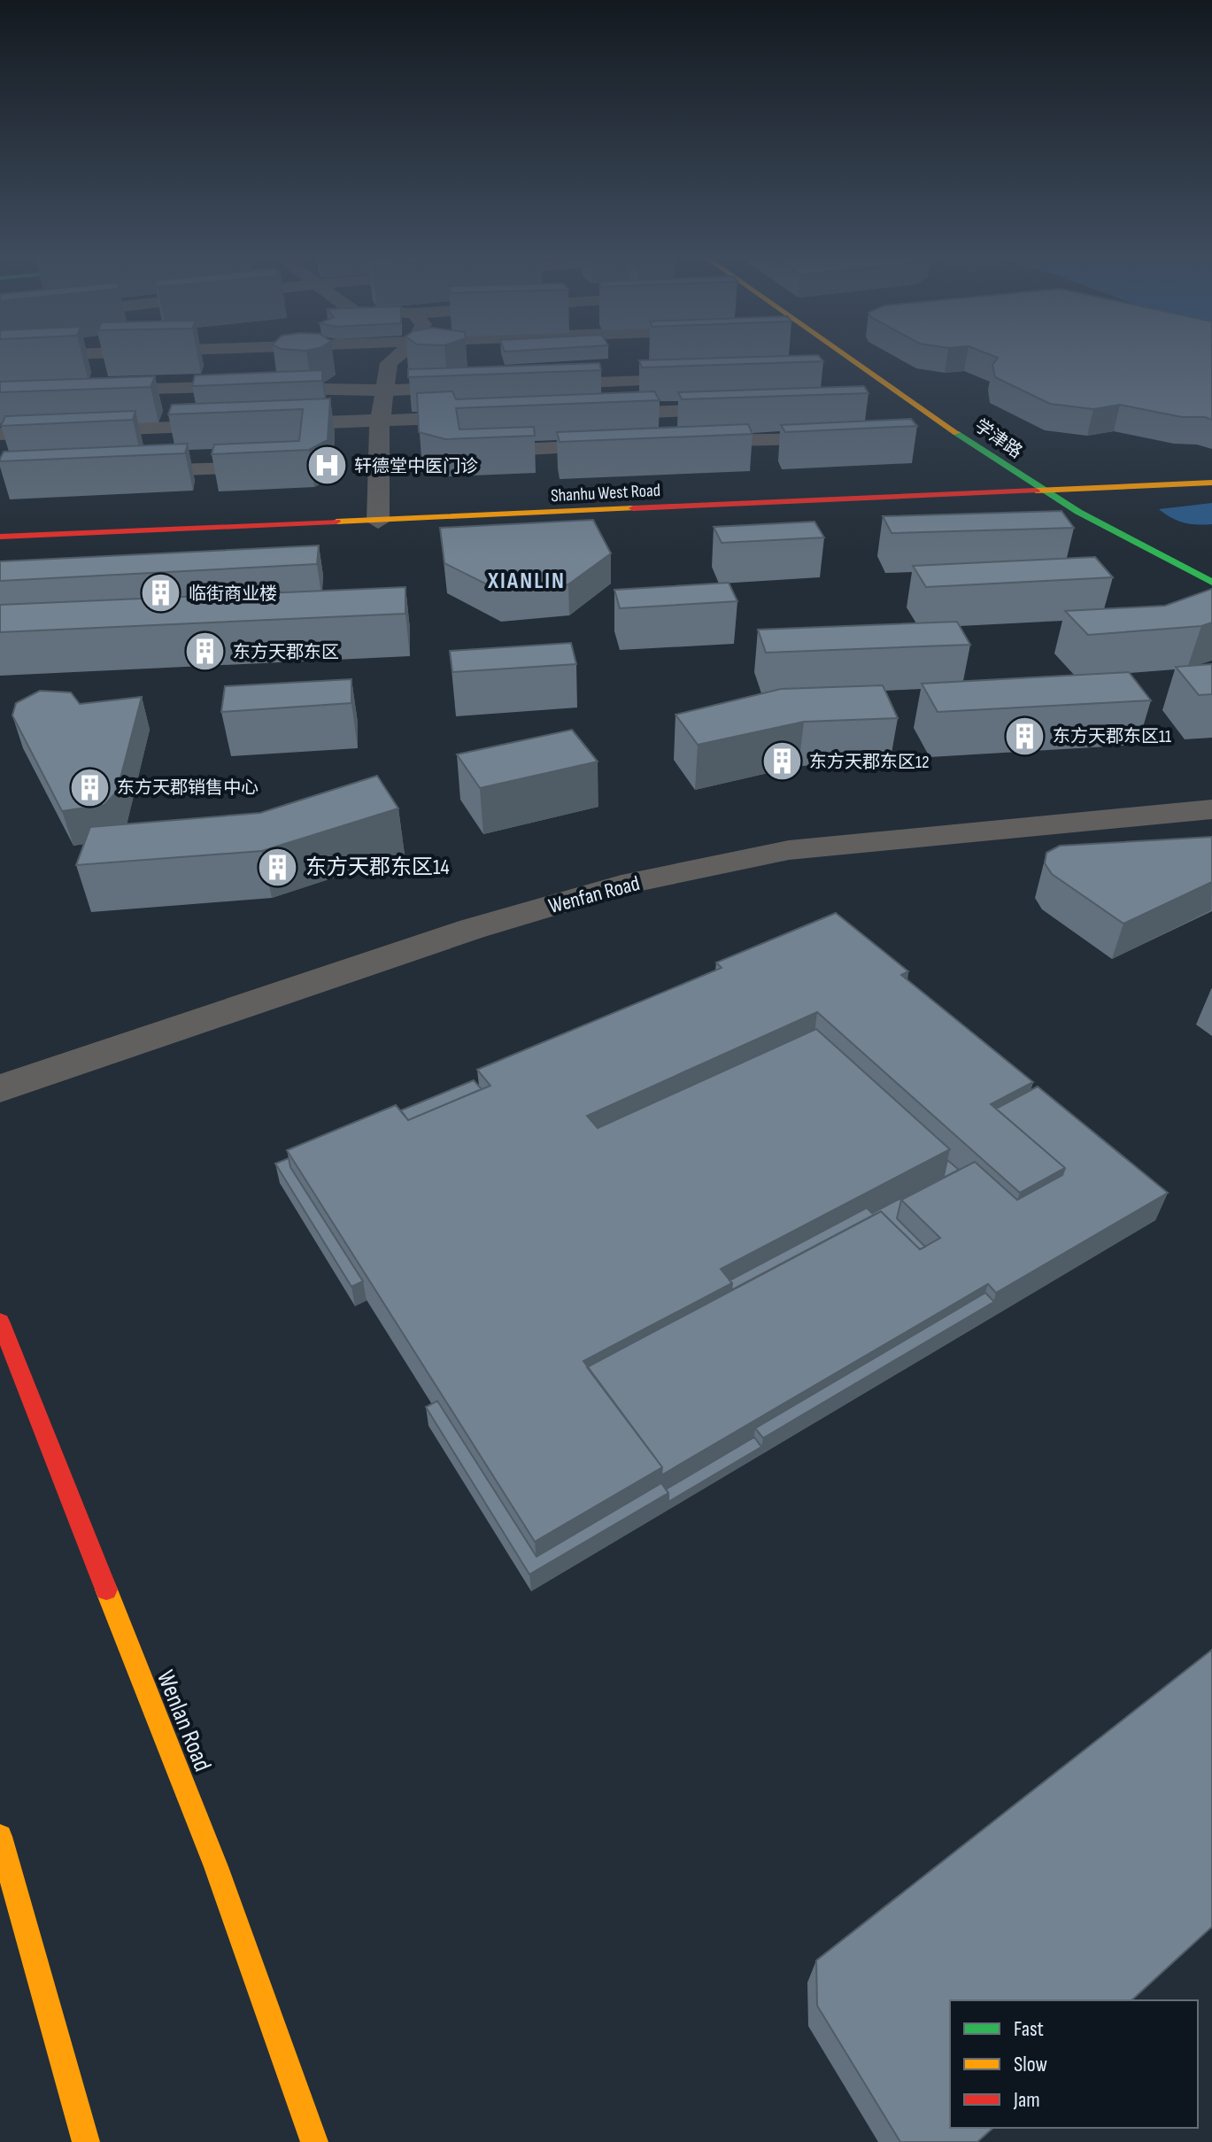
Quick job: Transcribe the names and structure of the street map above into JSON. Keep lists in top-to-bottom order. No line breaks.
{"streets":{"street":["学津路","Shanhu West Road","Wenfan Road","Wenlan Road"]},"crossings":[["学津路","Shanhu West Road"]],"districts":["XIANLIN"],"places":{"hospital":["轩德堂中医门诊"],"building":["临街商业楼","东方天郡东区","东方天郡东区11","东方天郡东区12","东方天郡销售中心","东方天郡东区14"]},"legend":["Fast","Slow","Jam"]}
